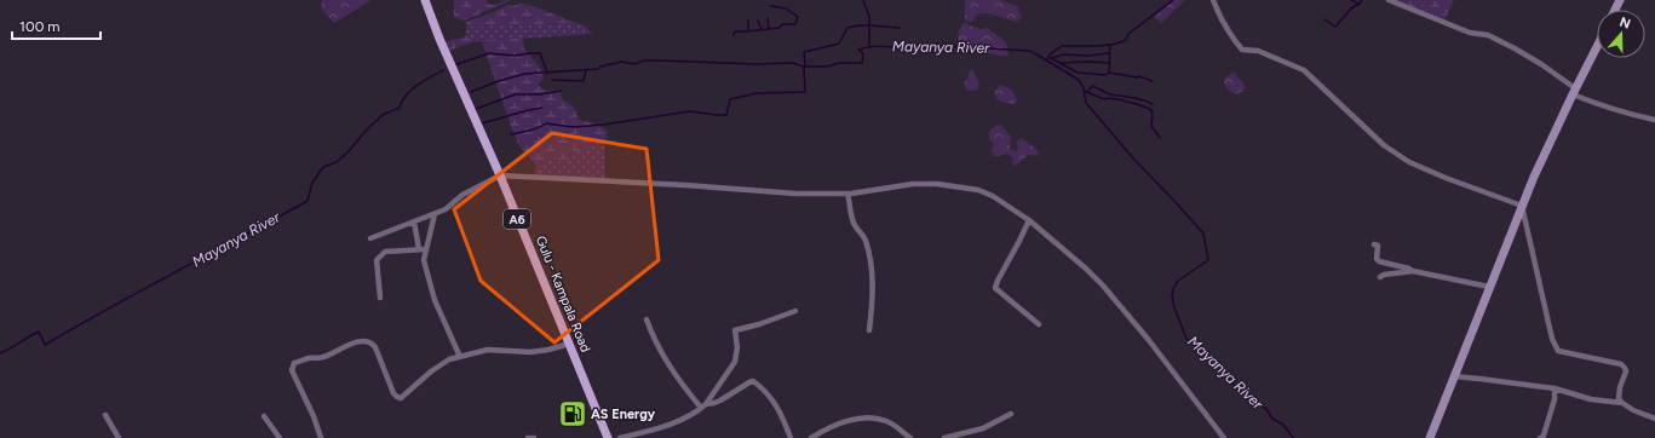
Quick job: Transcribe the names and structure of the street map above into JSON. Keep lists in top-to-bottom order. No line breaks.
{"streets":{"main road":["A6","Gulu - Kampala Road"]},"water":["Mayanya River"],"places":{"fuel station":["AS Energy"]},"scale_bar":"100 m","north":"top"}
